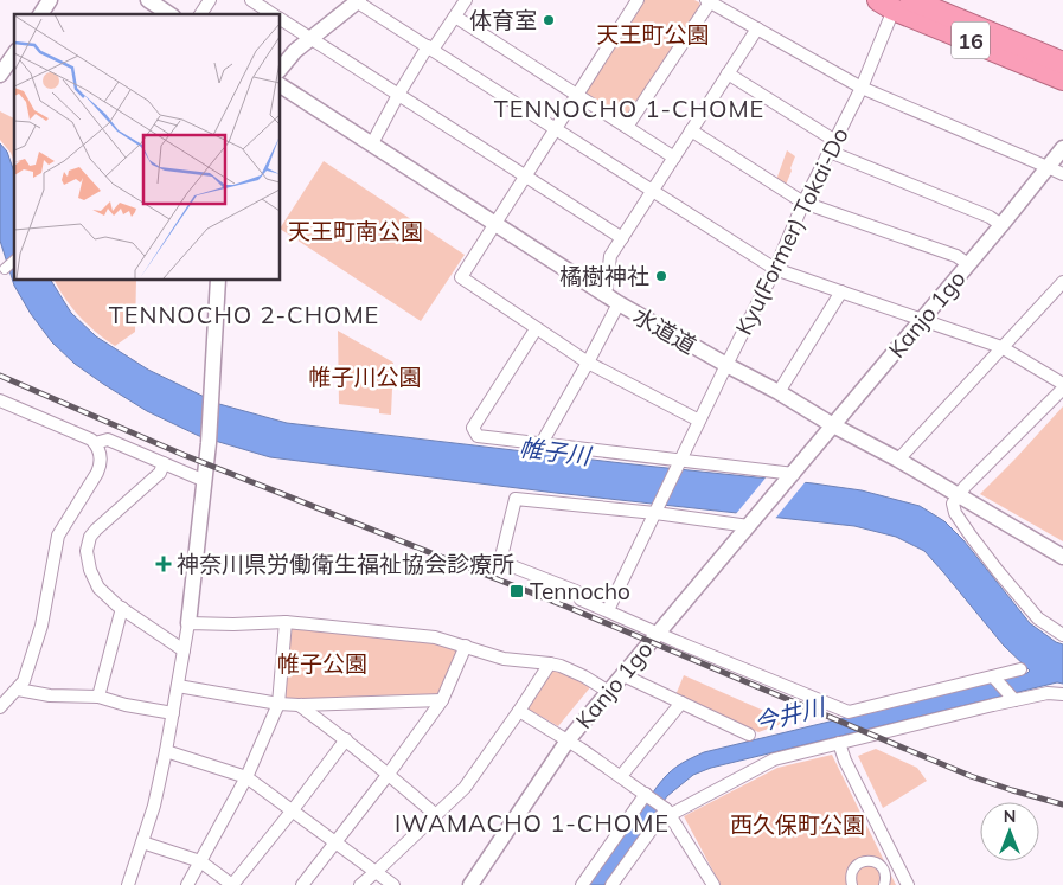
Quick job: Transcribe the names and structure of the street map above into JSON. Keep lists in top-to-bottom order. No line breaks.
{"streets":{"highway":["16"],"street":["Kyu(Former) Tokai-Do","Kanjo 1go","水道道"]},"crossings":[["16","Kyu(Former) Tokai-Do"],["Kyu(Former) Tokai-Do","水道道"],["Kanjo 1go","水道道"]],"districts":["TENNOCHO 1-CHOME","TENNOCHO 2-CHOME","IWAMACHO 1-CHOME"],"water":["帷子川","今井川"],"parks":["天王町公園","天王町南公園","帷子川公園","帷子公園","西久保町公園"],"places":{"other":["体育室","橘樹神社"],"health":["神奈川県労働衛生福祉協会診療所"],"transit":["Tennocho"]},"north":"top"}
